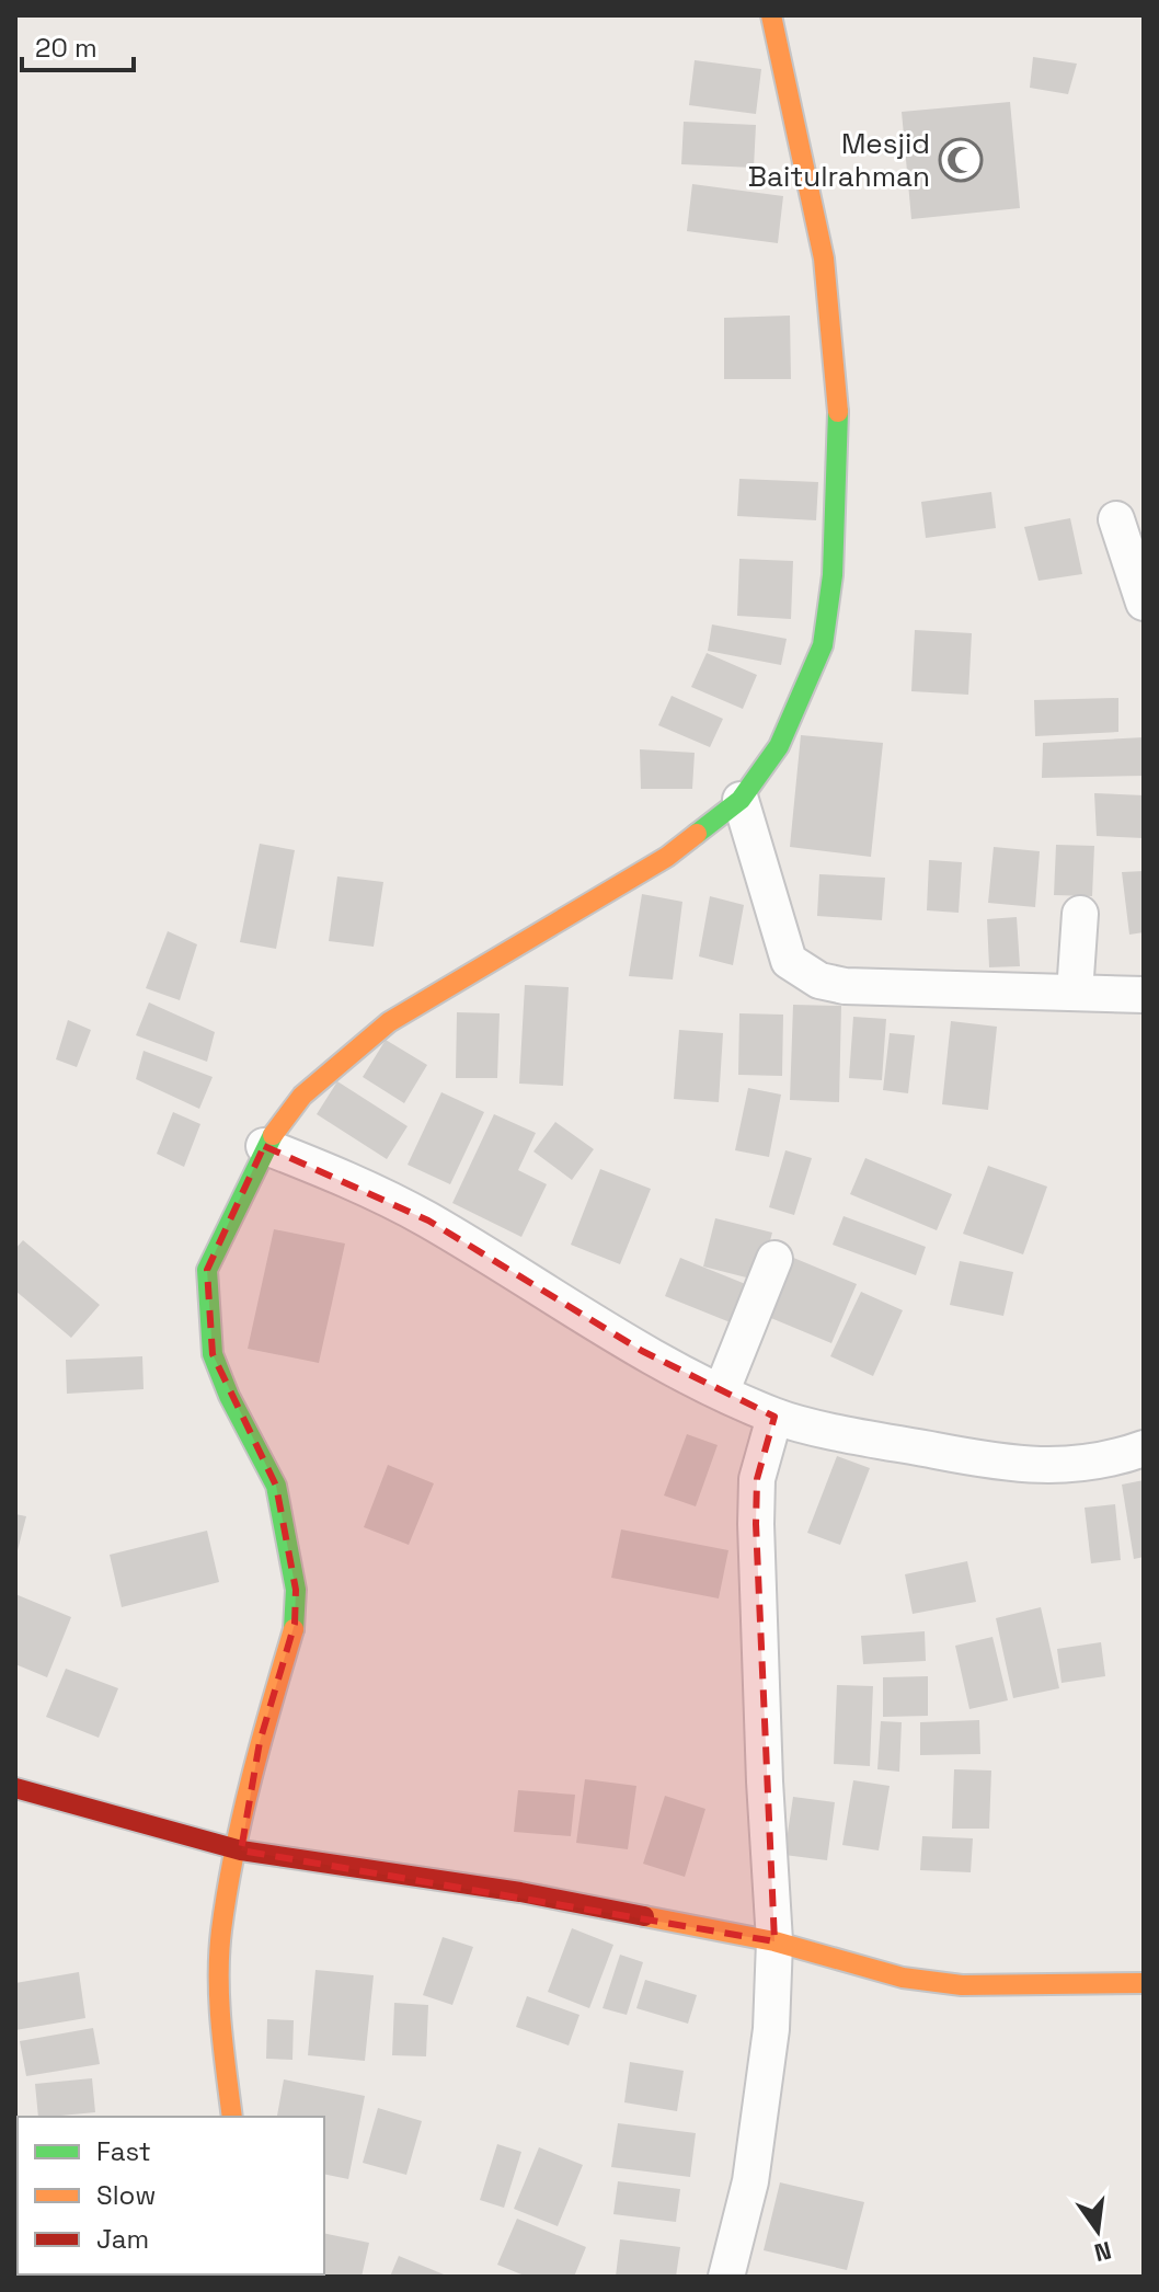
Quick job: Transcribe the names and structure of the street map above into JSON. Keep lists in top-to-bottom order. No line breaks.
{"places":{"mosque":["Mesjid Baitulrahman"]},"legend":["Fast","Slow","Jam"],"scale_bar":"20 m","north":"bottom"}
